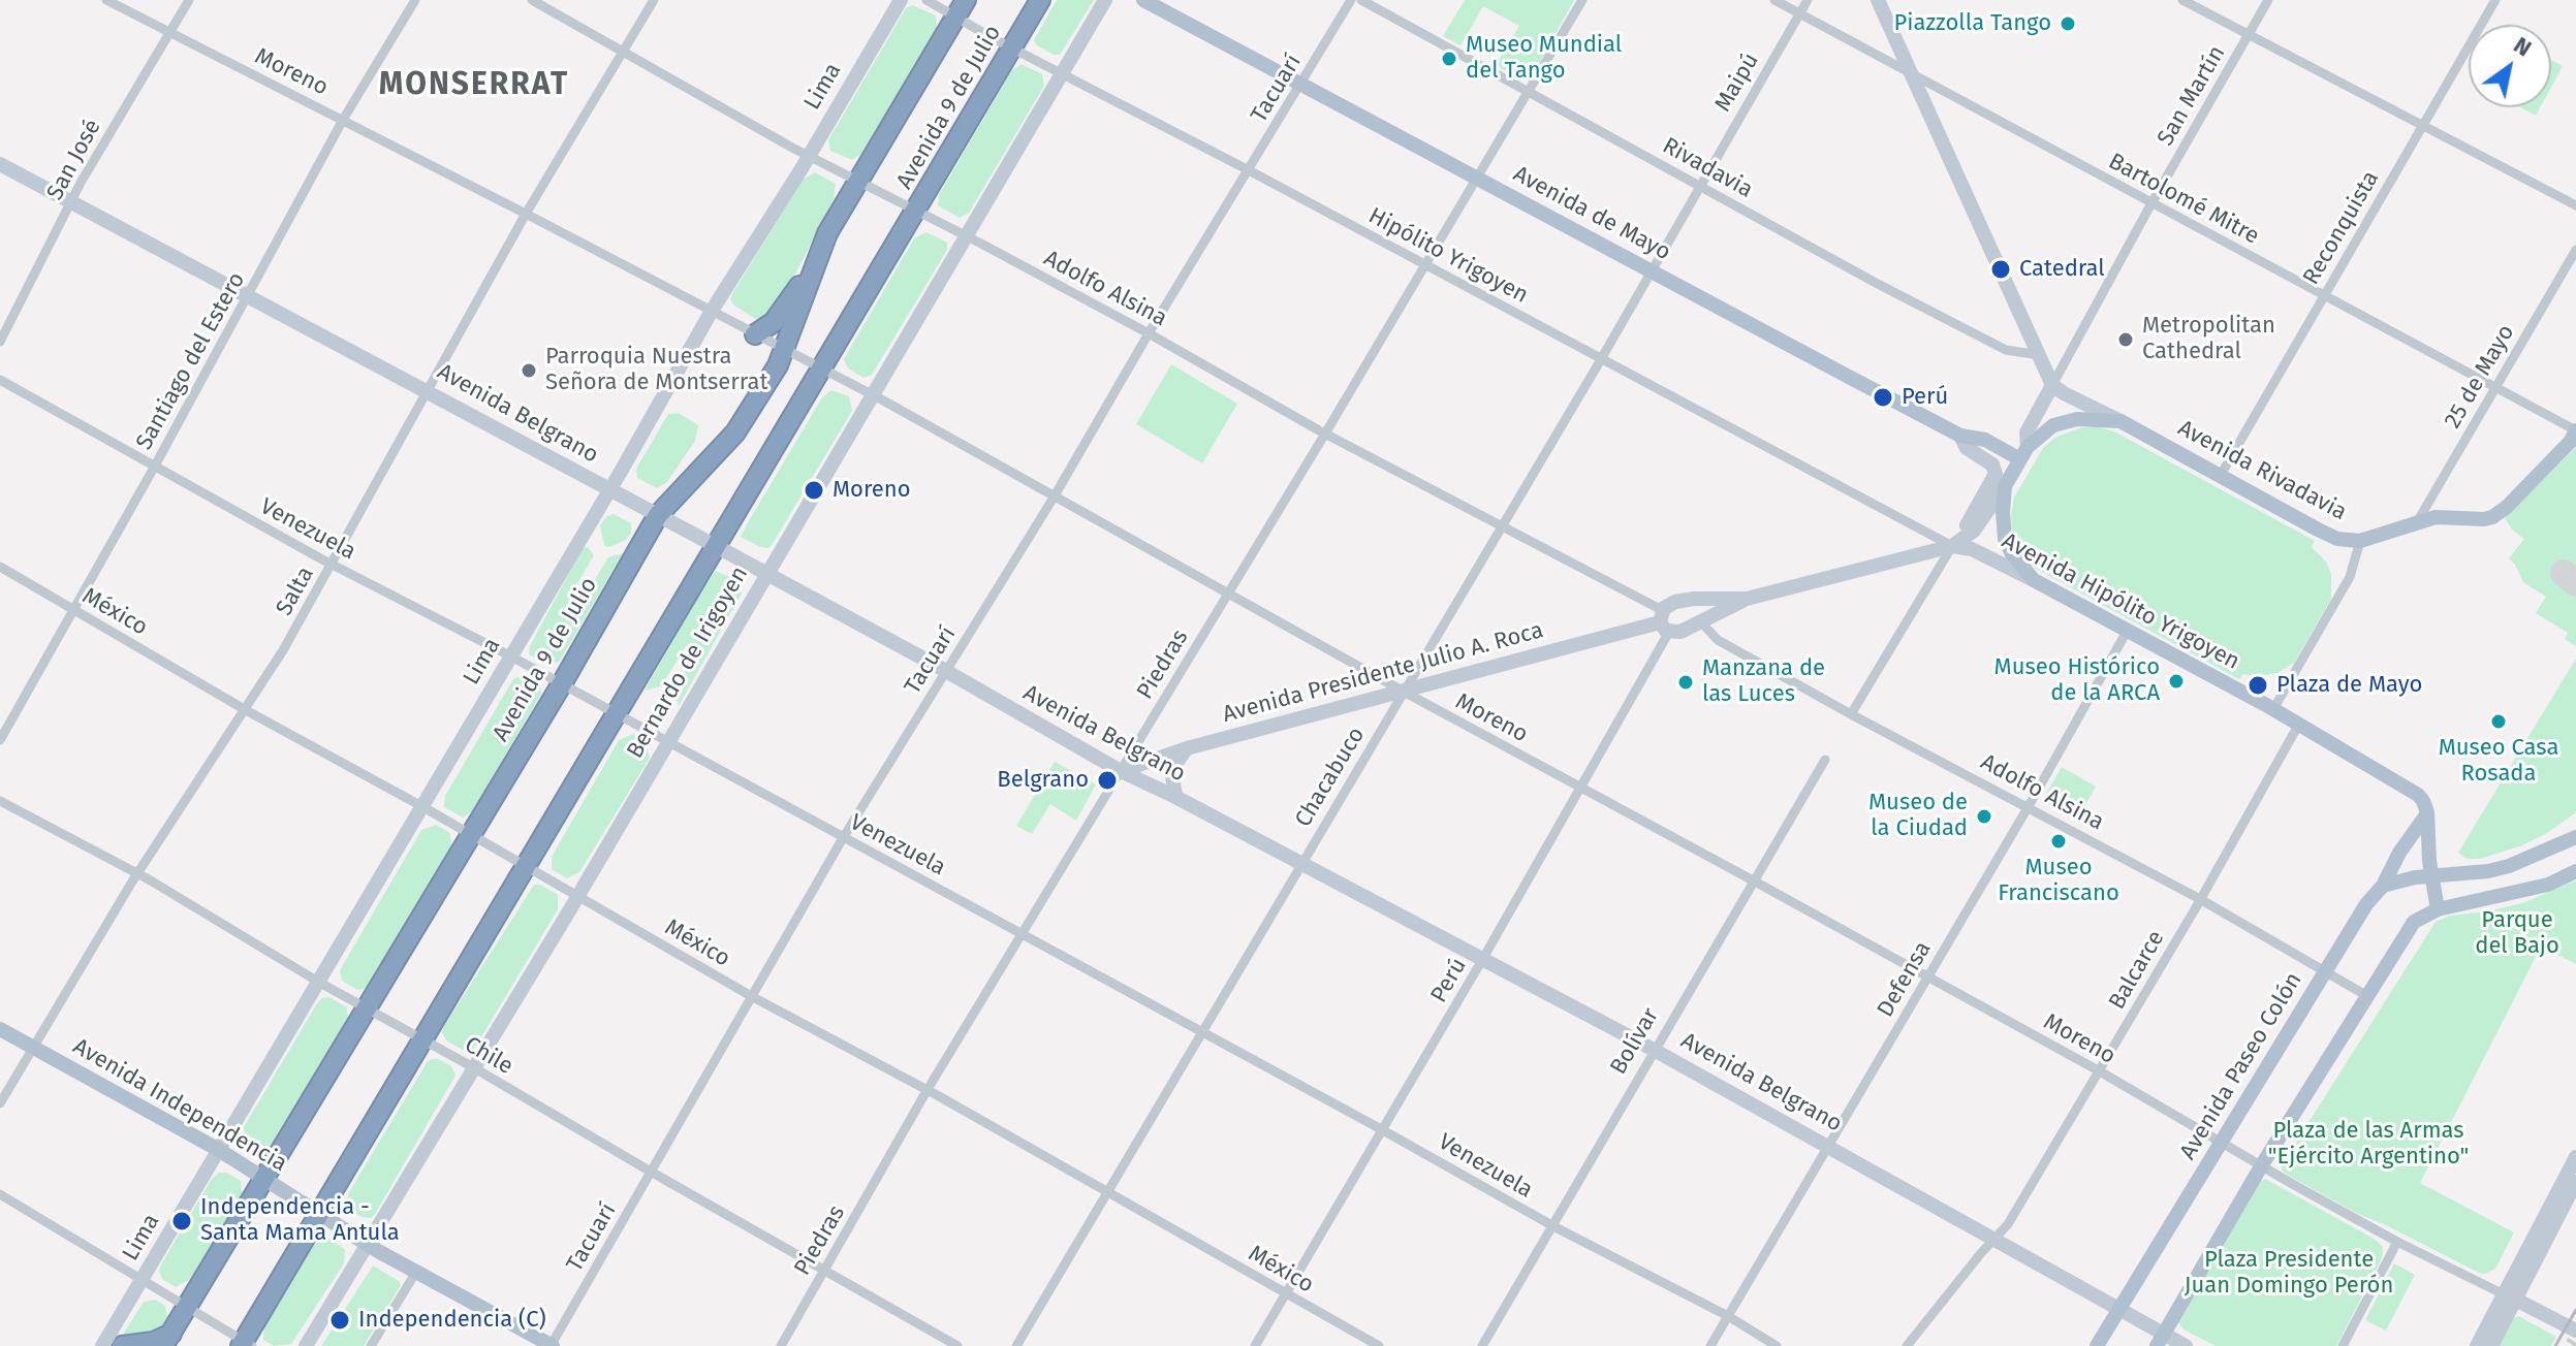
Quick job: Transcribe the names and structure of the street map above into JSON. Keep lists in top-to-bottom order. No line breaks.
{"streets":{"highway":["Avenida 9 de Julio"],"main road":["Lima","Avenida de Mayo","Avenida Belgrano","Avenida Rivadavia","Avenida Hipólito Yrigoyen","Bernardo de Irigoyen","Avenida Presidente Julio A. Roca","Avenida Paseo Colón","Avenida Independencia"],"street":["Moreno","Maipú","Tacuarí","San Martín","San José","Rivadavia","Bartolomé Mitre","Reconquista","Hipólito Yrigoyen","Adolfo Alsina","Santiago del Estero","25 de Mayo","Venezuela","Salta","México","Piedras","Chacabuco","Balcarce","Defensa","Perú","Bolívar","Chile"]},"crossings":[["Moreno","Lima"],["Moreno","Tacuarí"],["Moreno","Avenida 9 de Julio"],["Moreno","San José"],["Moreno","Santiago del Estero"],["Moreno","Salta"],["Moreno","Bernardo de Irigoyen"],["Moreno","Piedras"],["Moreno","Avenida Presidente Julio A. Roca"],["Moreno","Chacabuco"],["Moreno","Balcarce"],["Moreno","Defensa"],["Moreno","Perú"],["Moreno","Bolívar"],["Moreno","Avenida Paseo Colón"],["Maipú","Rivadavia"],["Maipú","Bartolomé Mitre"],["Maipú","Chacabuco"],["Lima","Adolfo Alsina"],["Lima","Avenida Belgrano"],["Lima","Venezuela"],["Lima","México"],["Lima","Chile"],["Lima","Avenida Independencia"],["Tacuarí","Avenida de Mayo"],["Tacuarí","Hipólito Yrigoyen"],["Tacuarí","Adolfo Alsina"],["Tacuarí","Avenida Belgrano"],["Tacuarí","Venezuela"],["Tacuarí","México"],["Tacuarí","Chile"],["Tacuarí","Avenida Independencia"],["San Martín","Bartolomé Mitre"],["San Martín","Avenida Rivadavia"],["Avenida 9 de Julio","Hipólito Yrigoyen"],["Avenida 9 de Julio","Adolfo Alsina"],["Avenida 9 de Julio","Avenida Belgrano"],["Avenida 9 de Julio","Venezuela"],["Avenida 9 de Julio","México"],["Avenida 9 de Julio","Chile"],["Avenida 9 de Julio","Avenida Independencia"],["San José","Avenida Belgrano"],["Rivadavia","Piedras"],["Rivadavia","Chacabuco"],["Bartolomé Mitre","Reconquista"],["Bartolomé Mitre","25 de Mayo"],["Bartolomé Mitre","Avenida Rivadavia"],["Avenida de Mayo","Piedras"],["Avenida de Mayo","Chacabuco"],["Reconquista","Avenida Rivadavia"],["Hipólito Yrigoyen","Avenida Hipólito Yrigoyen"],["Hipólito Yrigoyen","Bernardo de Irigoyen"],["Hipólito Yrigoyen","Piedras"],["Hipólito Yrigoyen","Avenida Presidente Julio A. Roca"],["Hipólito Yrigoyen","Chacabuco"],["Adolfo Alsina","Salta"],["Adolfo Alsina","Bernardo de Irigoyen"],["Adolfo Alsina","Piedras"],["Adolfo Alsina","Avenida Presidente Julio A. Roca"],["Adolfo Alsina","Chacabuco"],["Adolfo Alsina","Balcarce"],["Adolfo Alsina","Defensa"],["Adolfo Alsina","Perú"],["Adolfo Alsina","Avenida Paseo Colón"],["Santiago del Estero","Avenida Belgrano"],["Santiago del Estero","Venezuela"],["Santiago del Estero","México"],["25 de Mayo","Avenida Rivadavia"],["Avenida Belgrano","Salta"],["Avenida Belgrano","Bernardo de Irigoyen"],["Avenida Belgrano","Piedras"],["Avenida Belgrano","Avenida Presidente Julio A. Roca"],["Avenida Belgrano","Chacabuco"],["Avenida Belgrano","Balcarce"],["Avenida Belgrano","Defensa"],["Avenida Belgrano","Perú"],["Avenida Belgrano","Bolívar"],["Avenida Belgrano","Avenida Paseo Colón"],["Venezuela","Salta"],["Venezuela","Bernardo de Irigoyen"],["Venezuela","Piedras"],["Venezuela","Chacabuco"],["Venezuela","Defensa"],["Venezuela","Perú"],["Venezuela","Bolívar"],["Salta","México"],["Salta","Chile"],["Salta","Avenida Independencia"],["Avenida Hipólito Yrigoyen","Avenida Presidente Julio A. Roca"],["Avenida Hipólito Yrigoyen","Balcarce"],["Avenida Hipólito Yrigoyen","Defensa"],["Avenida Hipólito Yrigoyen","Avenida Paseo Colón"],["México","Bernardo de Irigoyen"],["México","Piedras"],["México","Chacabuco"],["México","Perú"],["Bernardo de Irigoyen","Chile"],["Bernardo de Irigoyen","Avenida Independencia"],["Piedras","Avenida Presidente Julio A. Roca"],["Piedras","Chile"],["Avenida Presidente Julio A. Roca","Chacabuco"],["Avenida Presidente Julio A. Roca","Perú"]],"districts":["MONSERRAT"],"parks":["Parque del Bajo","Plaza de las Armas \"Ejército Argentino\"","Plaza Presidente Juan Domingo Perón"],"places":["Piazzolla Tango","Museo Mundial del Tango","Catedral","Metropolitan Cathedral","Parroquia Nuestra Señora de Montserrat","Perú","Moreno","Museo Histórico de la ARCA","Manzana de las Luces","Plaza de Mayo","Museo Casa Rosada","Belgrano","Museo de la Ciudad","Museo Franciscano","Independencia - Santa Mama Antula","Independencia (C)"],"north":"top right"}
